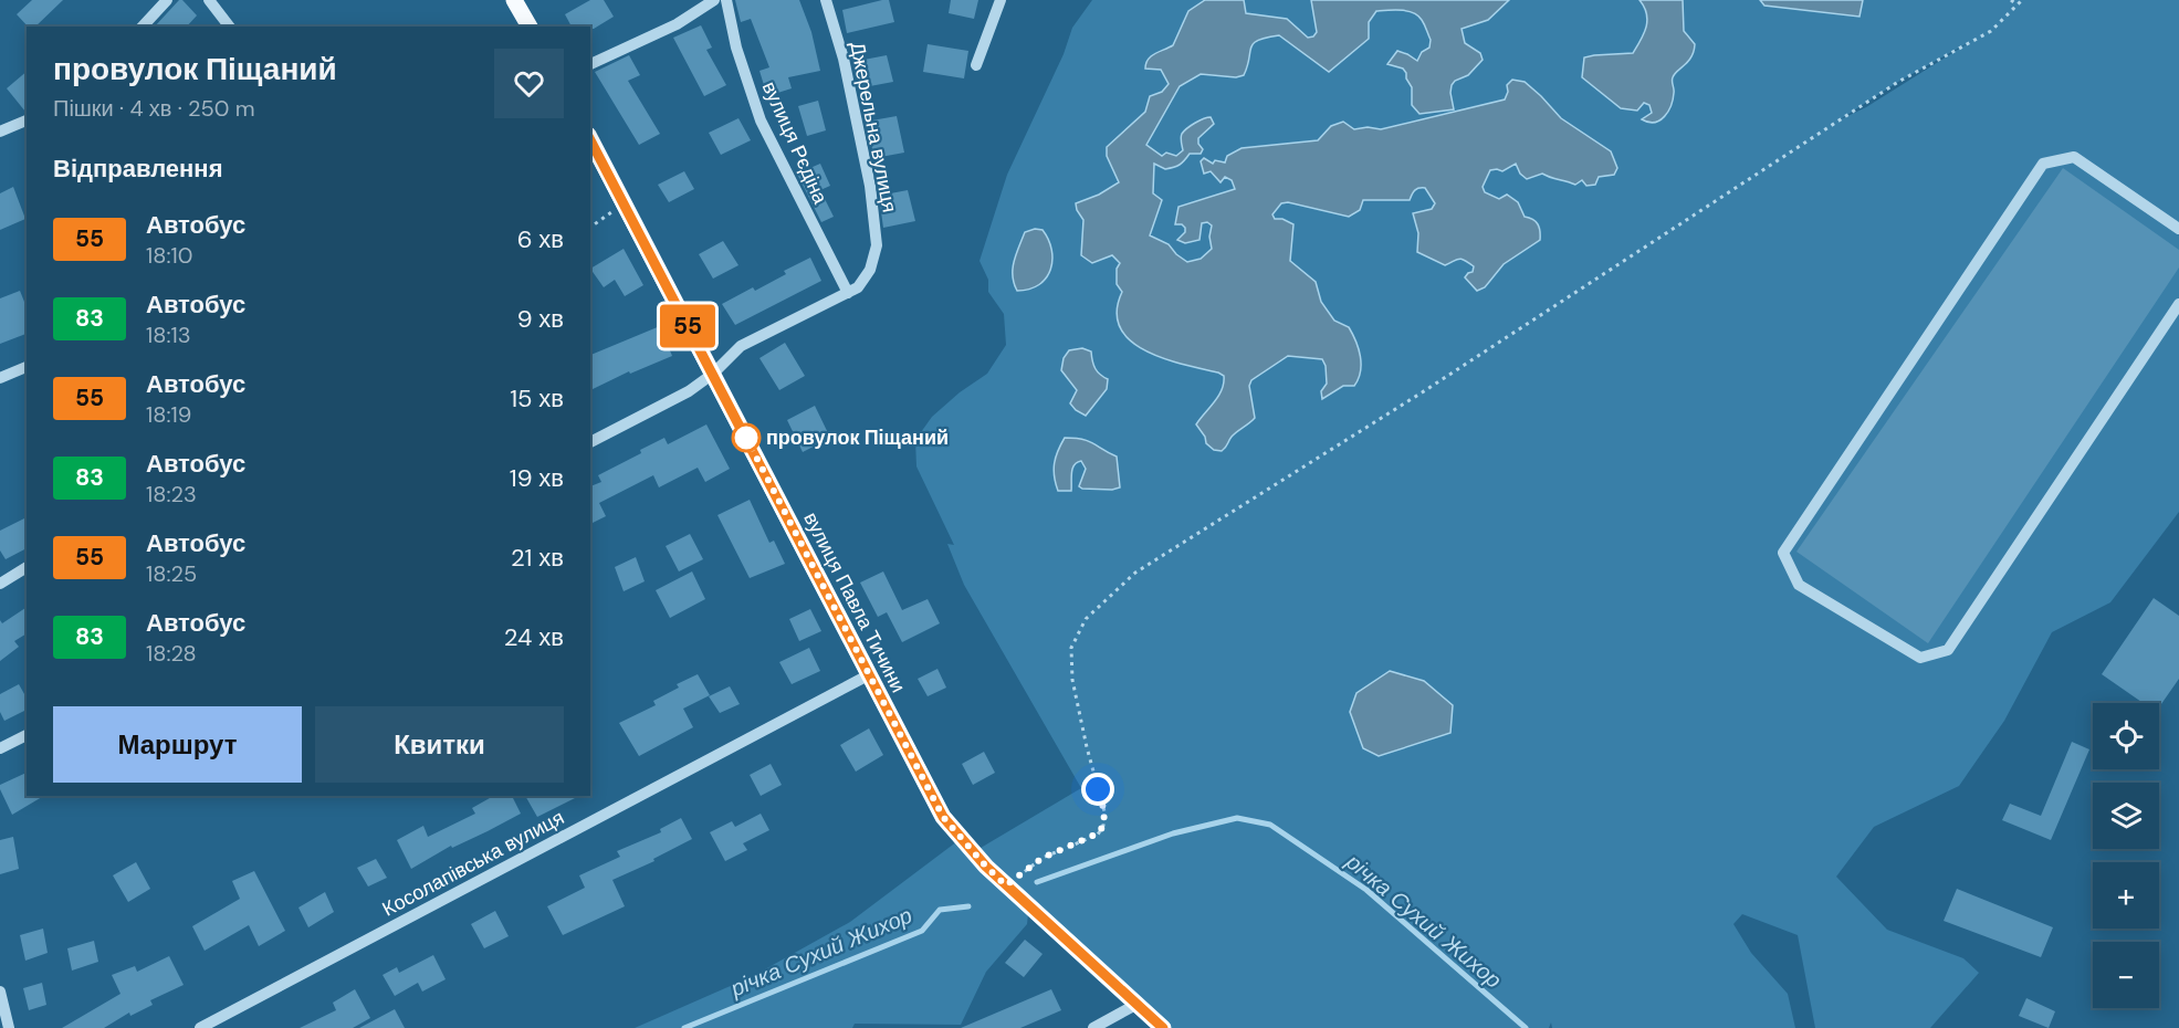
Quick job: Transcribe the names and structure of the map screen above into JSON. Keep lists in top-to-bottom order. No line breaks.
{"streets":{"main road":["вулиця Павла Тичини"],"street":["Джерельна вулиця","вулиця Рєдіна","Косолапівська вулиця"]},"crossings":[["Джерельна вулиця","вулиця Рєдіна"],["Джерельна вулиця","вулиця Павла Тичини"],["вулиця Павла Тичини","Косолапівська вулиця"]],"water":["річка Сухий Жихор"],"places":["провулок Піщаний"],"lines":["bus line 55"],"page":{"on_map":"55","heading":[["провулок Піщаний","Пішки · 4 хв · 250 m"],"Відправлення"],"list":[{"mark":"55","name":"Автобус","note":"18:10","value":"6 хв"},{"mark":"83","name":"Автобус","note":"18:13","value":"9 хв"},{"mark":"55","name":"Автобус","note":"18:19","value":"15 хв"},{"mark":"83","name":"Автобус","note":"18:23","value":"19 хв"},{"mark":"55","name":"Автобус","note":"18:25","value":"21 хв"},{"mark":"83","name":"Автобус","note":"18:28","value":"24 хв"}],"buttons":["Маршрут","Квитки"],"map_buttons":["+","−"]}}
